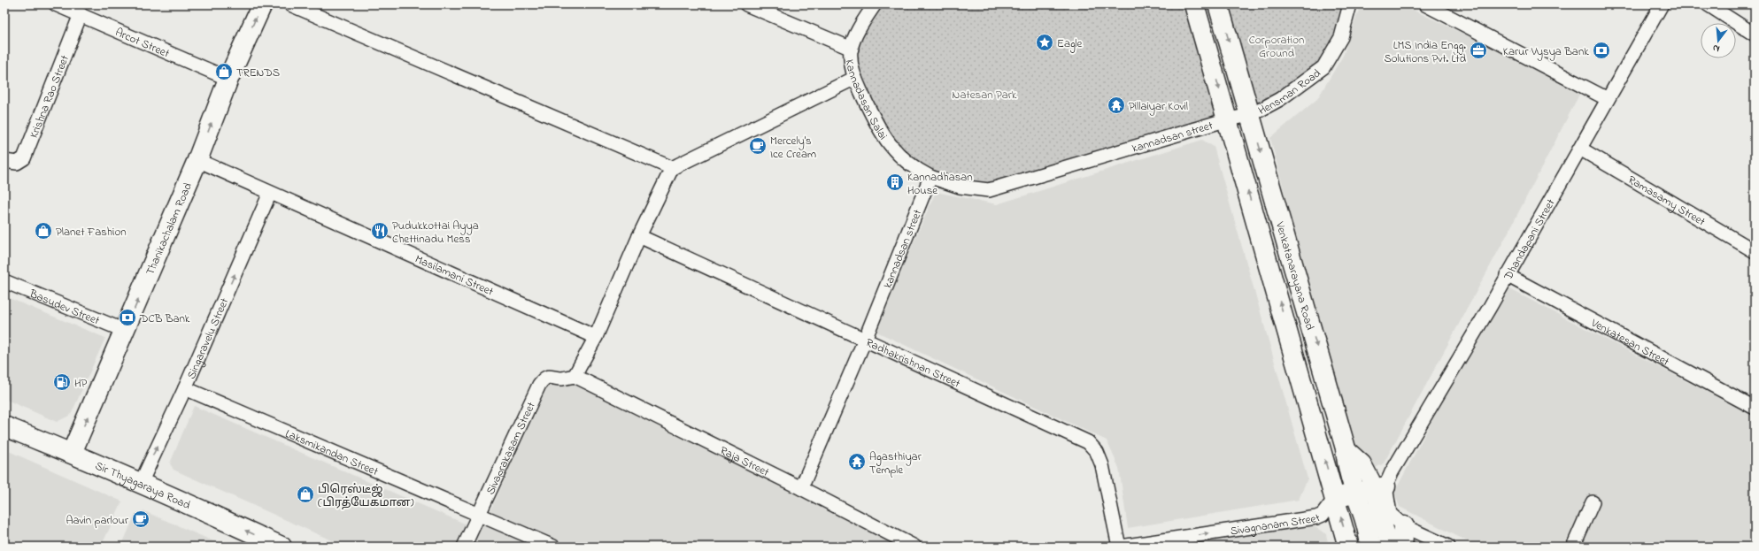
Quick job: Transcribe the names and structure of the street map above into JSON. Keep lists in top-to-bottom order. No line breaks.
{"streets":{"main road":["Thanikachalam Road","Venkatanarayana Road","Sir Thyagaraya Road"],"street":["Arcot Street","Hensman Road","Krishna Rao Street","Kannadasan Salai","kannadsan street","Ramasamy Street","Dhandapani Street","Masilamani Street","Basudev Street","Singaravelu Street","Venkatesan Street","Radhakrishnan Street","Sivaprakasam Street","Laksmikandan Street","Raja Street","Sivagnanam Street"]},"crossings":[["Arcot Street","Krishna Rao Street"],["Arcot Street","Thanikachalam Road"],["Hensman Road","kannadsan street"],["Hensman Road","Venkatanarayana Road"],["Kannadasan Salai","kannadsan street"],["kannadsan street","Venkatanarayana Road"],["kannadsan street","Radhakrishnan Street"],["kannadsan street","Raja Street"],["Ramasamy Street","Dhandapani Street"],["Thanikachalam Road","Masilamani Street"],["Thanikachalam Road","Basudev Street"],["Thanikachalam Road","Sir Thyagaraya Road"],["Dhandapani Street","Venkatesan Street"],["Masilamani Street","Singaravelu Street"],["Venkatanarayana Road","Sivagnanam Street"],["Singaravelu Street","Laksmikandan Street"],["Singaravelu Street","Sir Thyagaraya Road"],["Radhakrishnan Street","Sivagnanam Street"],["Sivaprakasam Street","Laksmikandan Street"],["Sivaprakasam Street","Raja Street"]],"one_way":["Thanikachalam Road","Singaravelu Street","Sir Thyagaraya Road","Sivagnanam Street"],"parks":["Corporation Ground","Natesan Park"],"places":{"place":["Eagle"],"office":["LMS India Engg. Solutions Pvt. Ltd"],"bank":["Karur Vysya Bank","DCB Bank"],"shop":["TRENDS","Planet Fashion","பிரெஸ்டீஜ் (பிரத்யேகமான)"],"temple":["Pillaiyar Kovil","Agasthiyar Temple"],"cafe":["Mercely's Ice Cream","Aavin parlour"],"building":["Kannadhasan House"],"restaurant":["Pudukkottai Ayya Chettinadu Mess"],"fuel station":["HP"]},"north":"bottom"}
